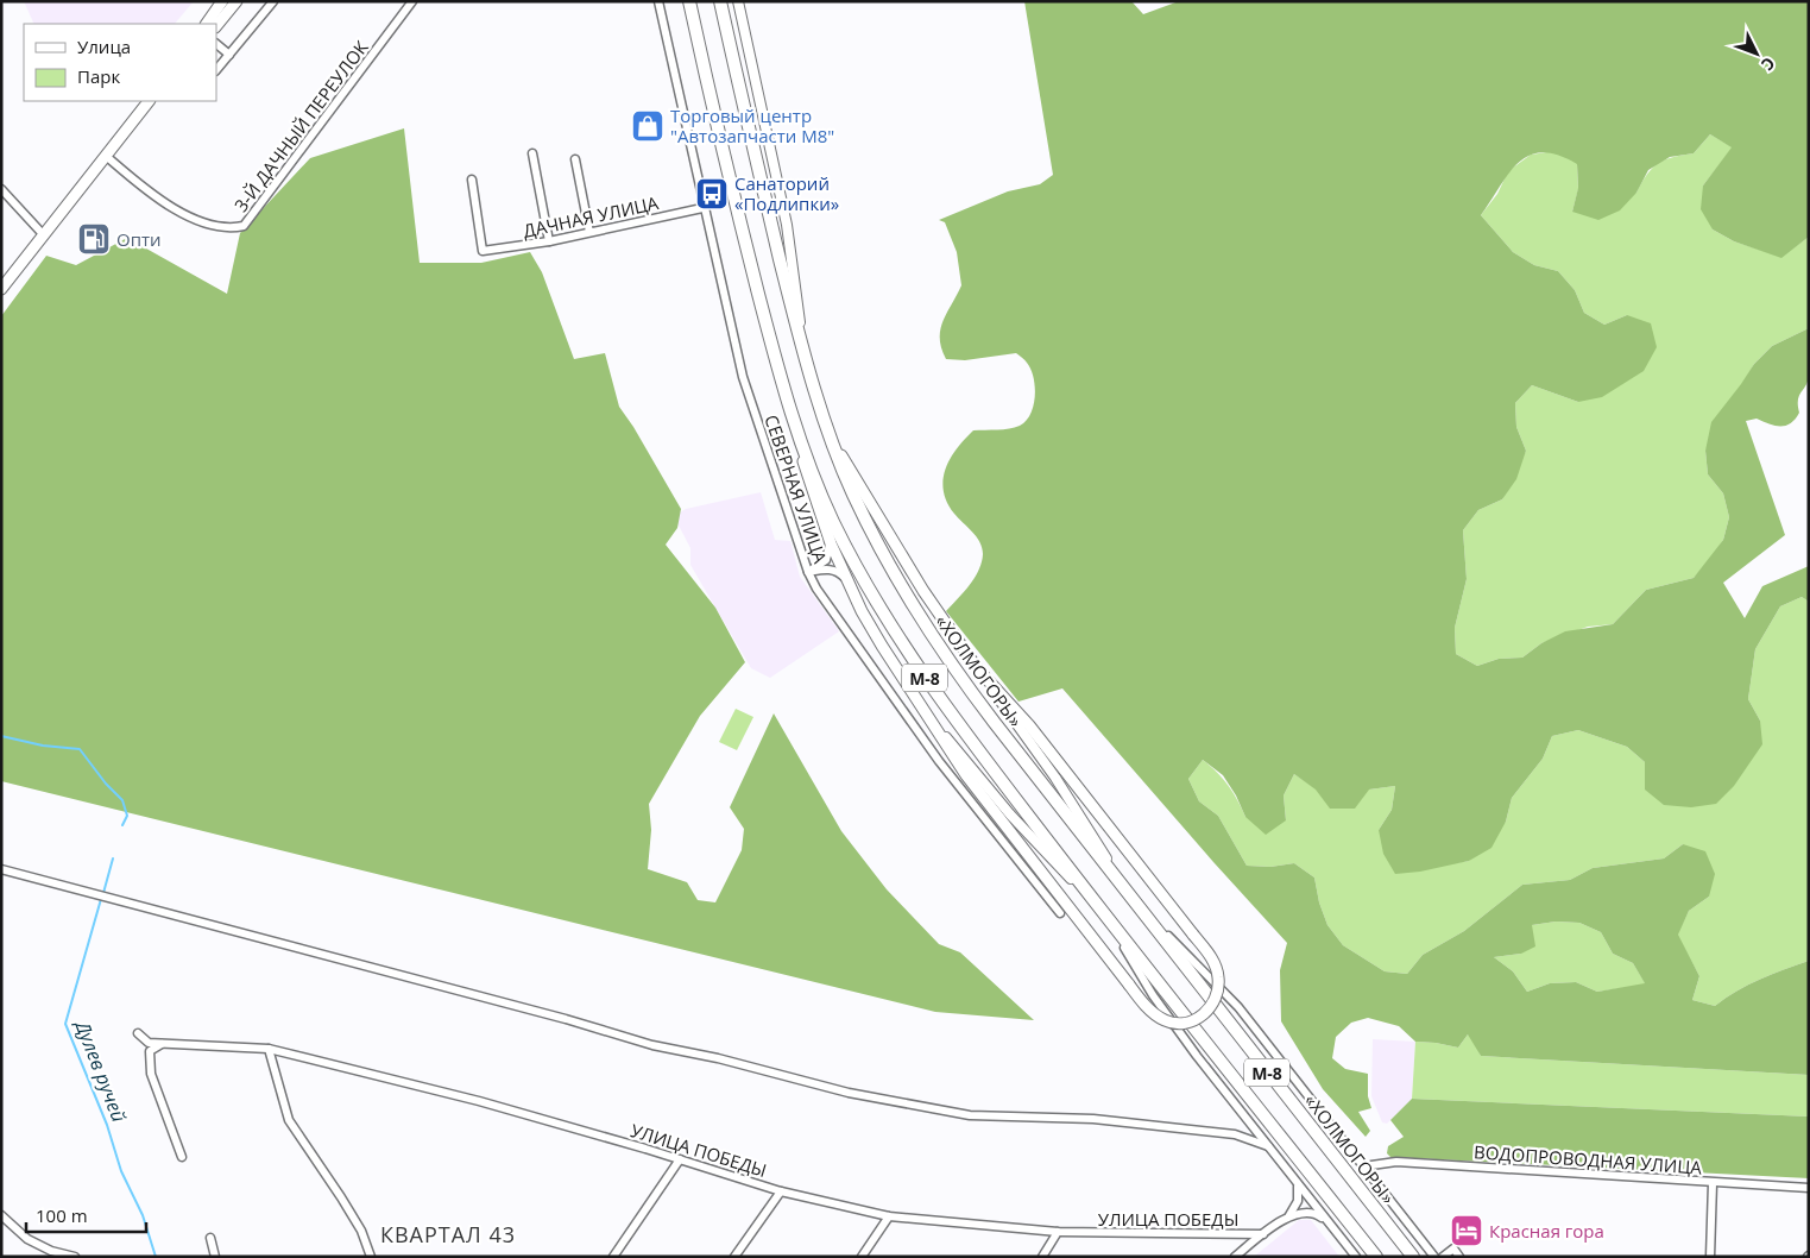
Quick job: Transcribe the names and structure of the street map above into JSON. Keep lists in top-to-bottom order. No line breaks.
{"streets":{"highway":["«ХОЛМОГОРЫ»","М-8"],"street":["3-Й ДАЧНЫЙ ПЕРЕУЛОК","ДАЧНАЯ УЛИЦА","СЕВЕРНАЯ УЛИЦА","УЛИЦА ПОБЕДЫ","ВОДОПРОВОДНАЯ УЛИЦА"]},"crossings":[["ДАЧНАЯ УЛИЦА","СЕВЕРНАЯ УЛИЦА"]],"districts":["КВАРТАЛ 43"],"water":["Дулев ручей"],"places":{"shop":["Торговый центр \"Автозапчасти М8\""],"bus stop":["Санаторий «Подлипки»"],"fuel station":["Опти"],"hotel":["Красная гора"]},"legend":["Улица","Парк"],"scale_bar":"100 m","north":"bottom right"}
